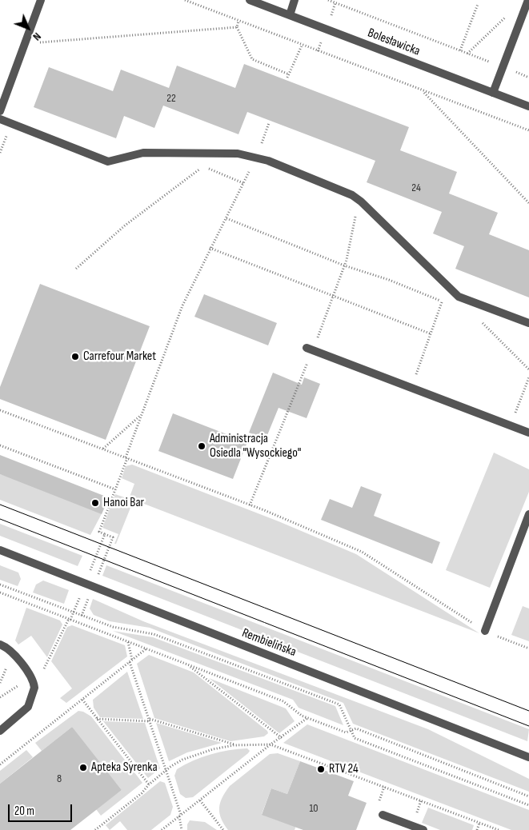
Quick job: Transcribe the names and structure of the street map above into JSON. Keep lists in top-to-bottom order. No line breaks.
{"streets":{"street":["Bolesławicka","Rembielińska"]},"places":["Carrefour Market","Administracja Osiedla \"Wysockiego\"","Hanoi Bar","Apteka Syrenka","RTV 24"],"house_numbers":["22","24","8","10"],"scale_bar":"20 m","north":"bottom right"}
